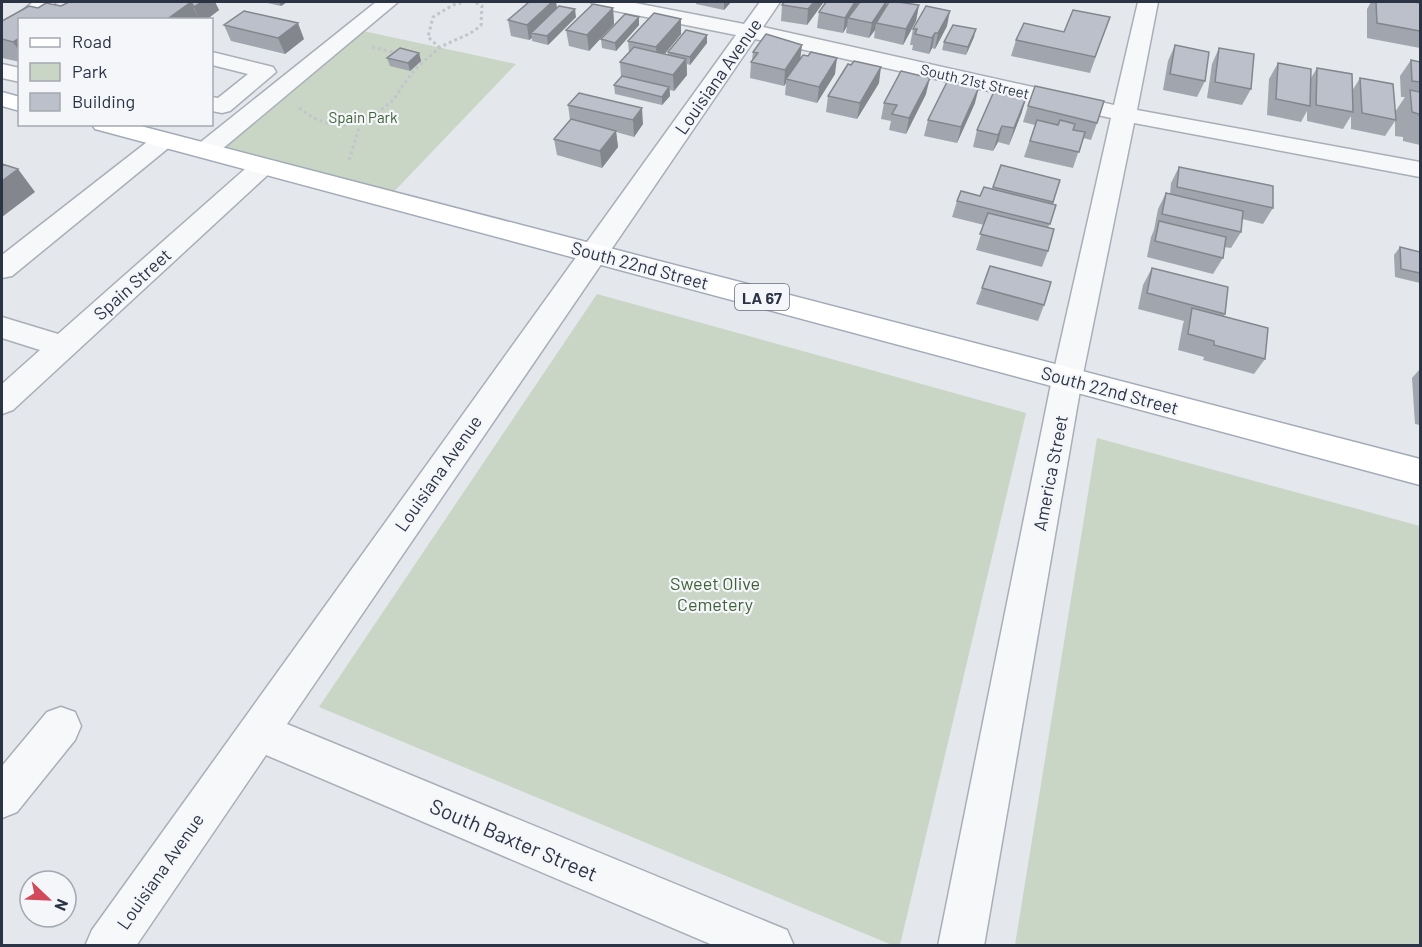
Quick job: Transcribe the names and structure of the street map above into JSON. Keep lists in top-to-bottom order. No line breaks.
{"streets":{"main road":["South 22nd Street","LA 67"],"street":["Louisiana Avenue","South 21st Street","Spain Street","America Street","South Baxter Street"]},"crossings":[["Louisiana Avenue","South 21st Street"],["Louisiana Avenue","South 22nd Street"],["Louisiana Avenue","South Baxter Street"],["South 21st Street","America Street"],["South 22nd Street","Spain Street"],["South 22nd Street","America Street"]],"parks":["Spain Park","Sweet Olive Cemetery"],"legend":["Road","Park","Building"],"north":"bottom right"}
